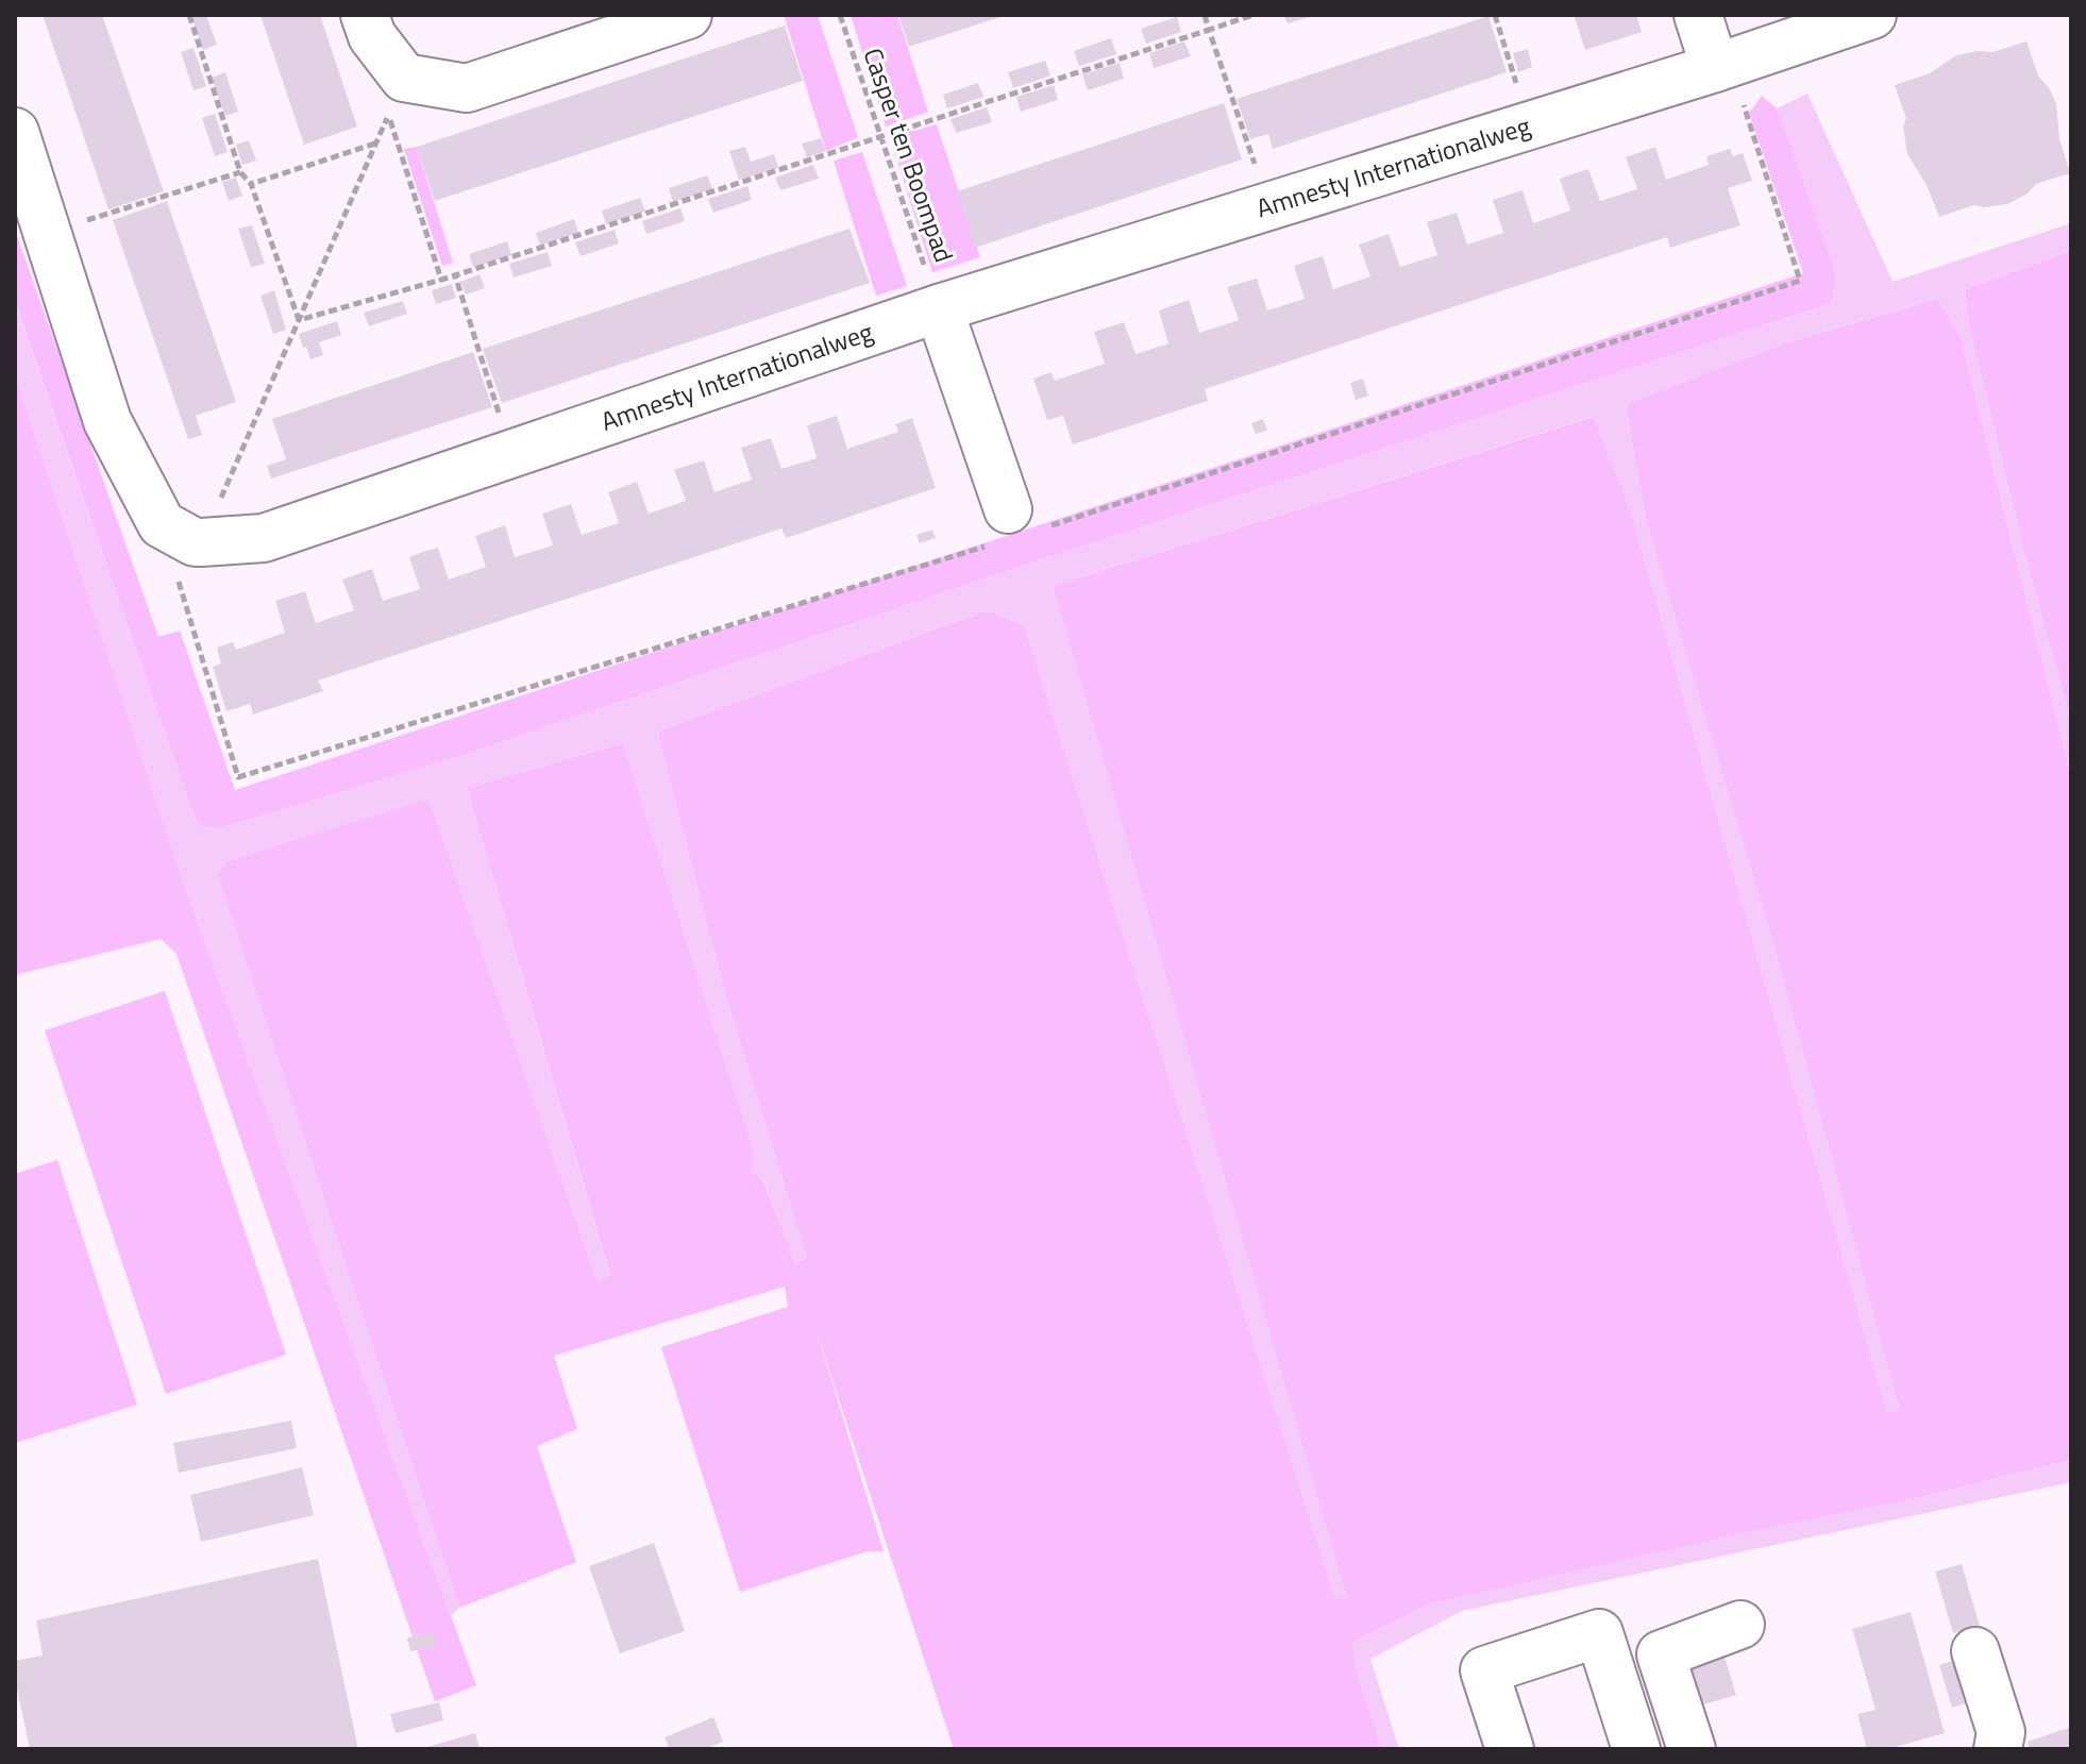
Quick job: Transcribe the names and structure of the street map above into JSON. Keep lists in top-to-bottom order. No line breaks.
{"streets":{"street":["Amnesty Internationalweg"],"path":["Casper ten Boompad"]},"crossings":[["Casper ten Boompad","Amnesty Internationalweg"]]}
